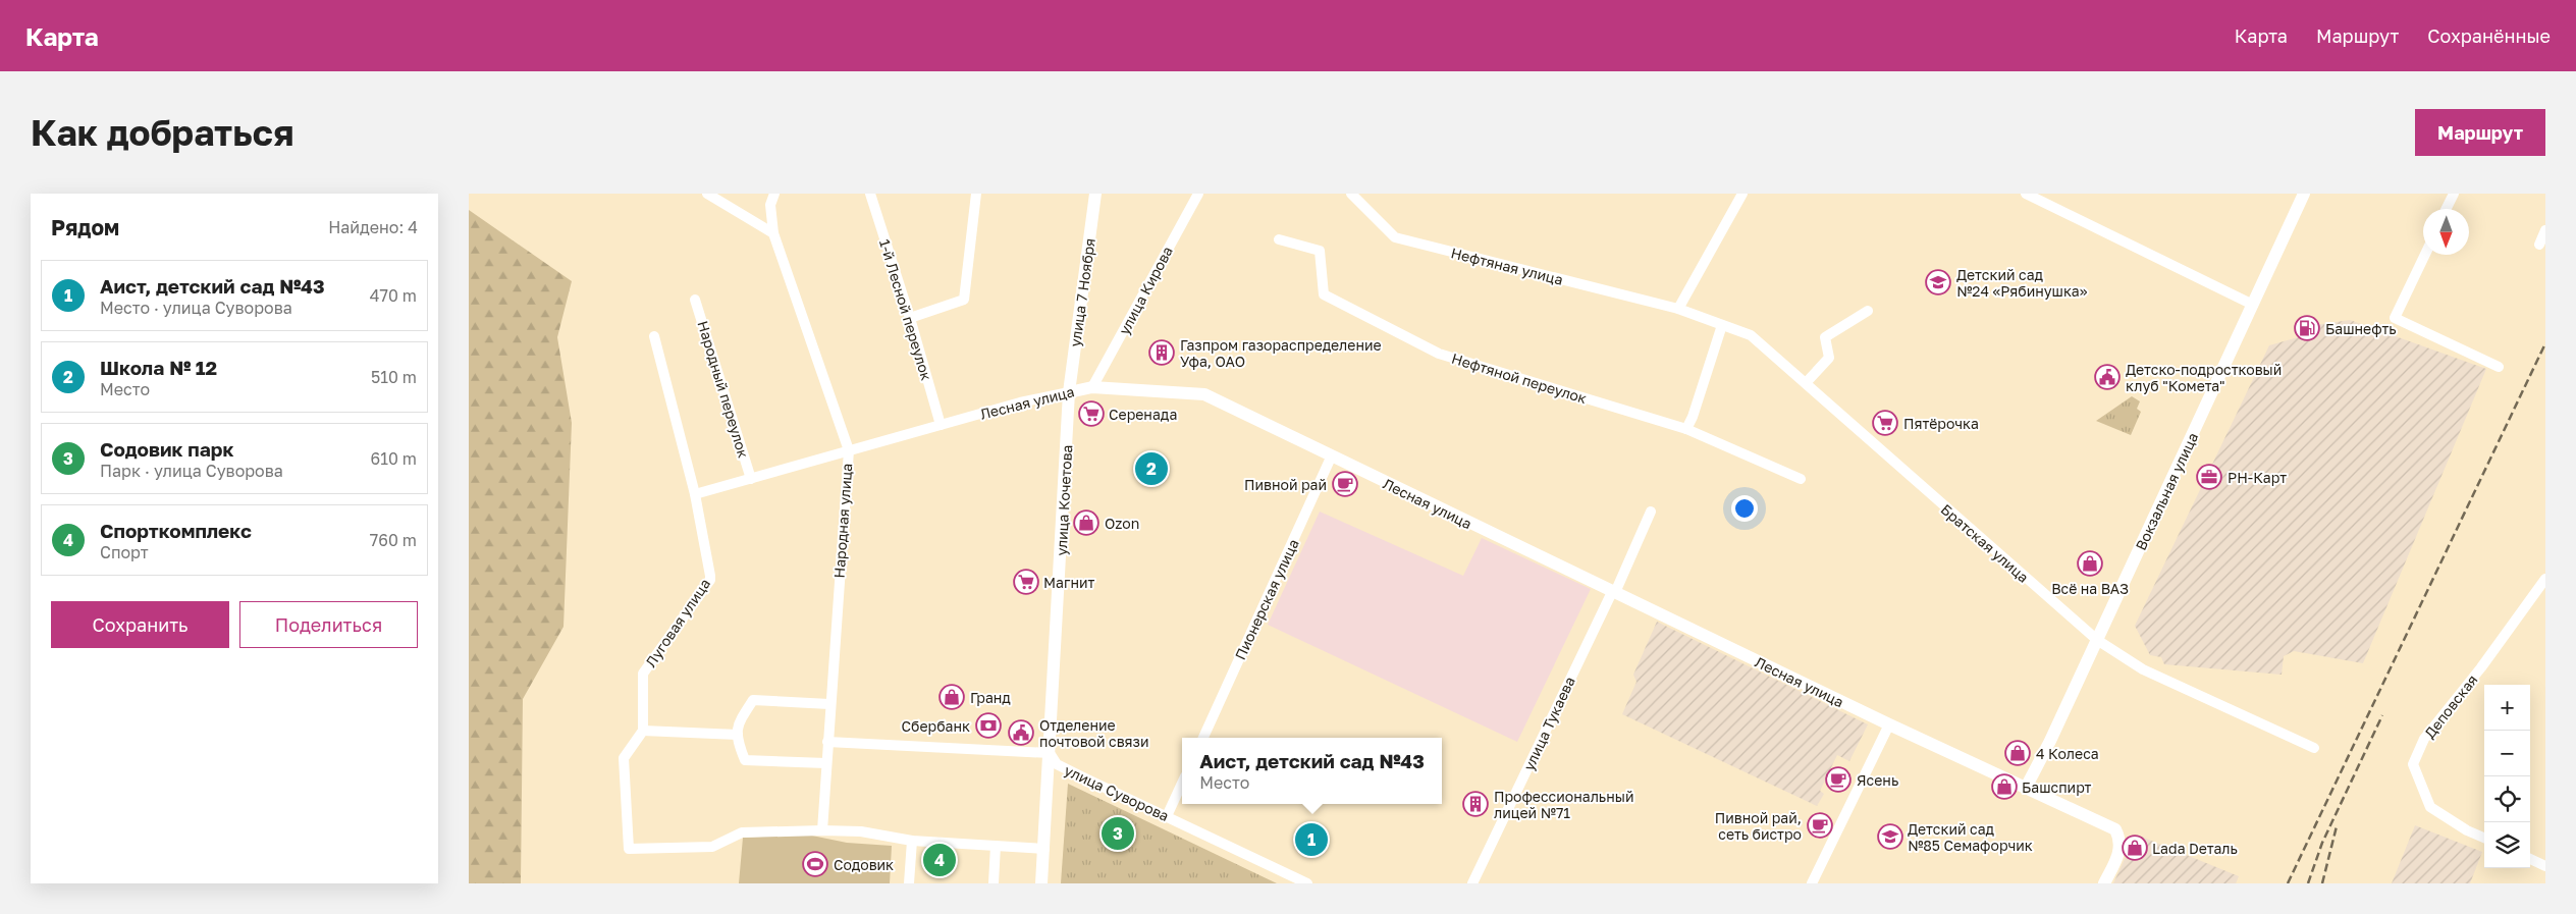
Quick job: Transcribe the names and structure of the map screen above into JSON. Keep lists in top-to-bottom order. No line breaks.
{"streets":{"main road":["улица 7 Ноября","Лесная улица","Вокзальная улица","улица Кочетова"],"street":["Нефтяная улица","улица Кирова","1-й Лесной переулок","Нефтяной переулок","Народный переулок","Народная улица","Братская улица","Пионерская улица","Луговая улица","Деповская","улица Тукаева","улица Суворова"]},"crossings":[["Нефтяная улица","Братская улица"],["улица Кирова","Лесная улица"],["улица 7 Ноября","Лесная улица"],["улица 7 Ноября","улица Кочетова"],["1-й Лесной переулок","Лесная улица"],["Народный переулок","Лесная улица"],["Лесная улица","Вокзальная улица"],["Лесная улица","улица Кочетова"],["Лесная улица","Народная улица"],["Лесная улица","Пионерская улица"],["Лесная улица","Луговая улица"],["Лесная улица","улица Тукаева"],["Вокзальная улица","Братская улица"],["улица Кочетова","улица Суворова"],["Народная улица","улица Суворова"]],"places":{"school or university":["Детский сад №24 «Рябинушка»","Детский сад №85 Семафорчик"],"fuel station":["Башнефть"],"building":["Газпром газораспределение Уфа, ОАО","Профессиональный лицей №71"],"public building":["Детско-подростковый клуб \"Комета\"","Отделение почтовой связи"],"supermarket":["Серенада","Пятёрочка","Магнит"],"office":["РН-Карт"],"cafe":["Пивной рай","Ясень","Пивной рай, сеть бистро"],"shop":["Ozon","Всё на ВАЗ","Гранд","4 Колеса","Башспирт","Lada Dеталь"],"bank":["Сбербанк"],"sports":["Содовик"]},"north":"bottom","page":{"header":"Карта","nav":["Карта","Маршрут","Сохранённые"],"buttons":["Маршрут",["Сохранить","Поделиться"]],"title":"Как добраться","heading":["Рядом","Найдено: 4"],"list":[{"mark":"1","name":"Аист, детский сад №43","note":"Место · улица Суворова","value":"470 m"},{"mark":"2","name":"Школа № 12","note":"Место","value":"510 m"},{"mark":"3","name":"Содовик парк","note":"Парк · улица Суворова","value":"610 m"},{"mark":"4","name":"Спорткомплекс","note":"Спорт","value":"760 m"}],"pins":["2","3","1","4"],"map_buttons":["+","−"],"popup":["Аист, детский сад №43","Место"]}}
